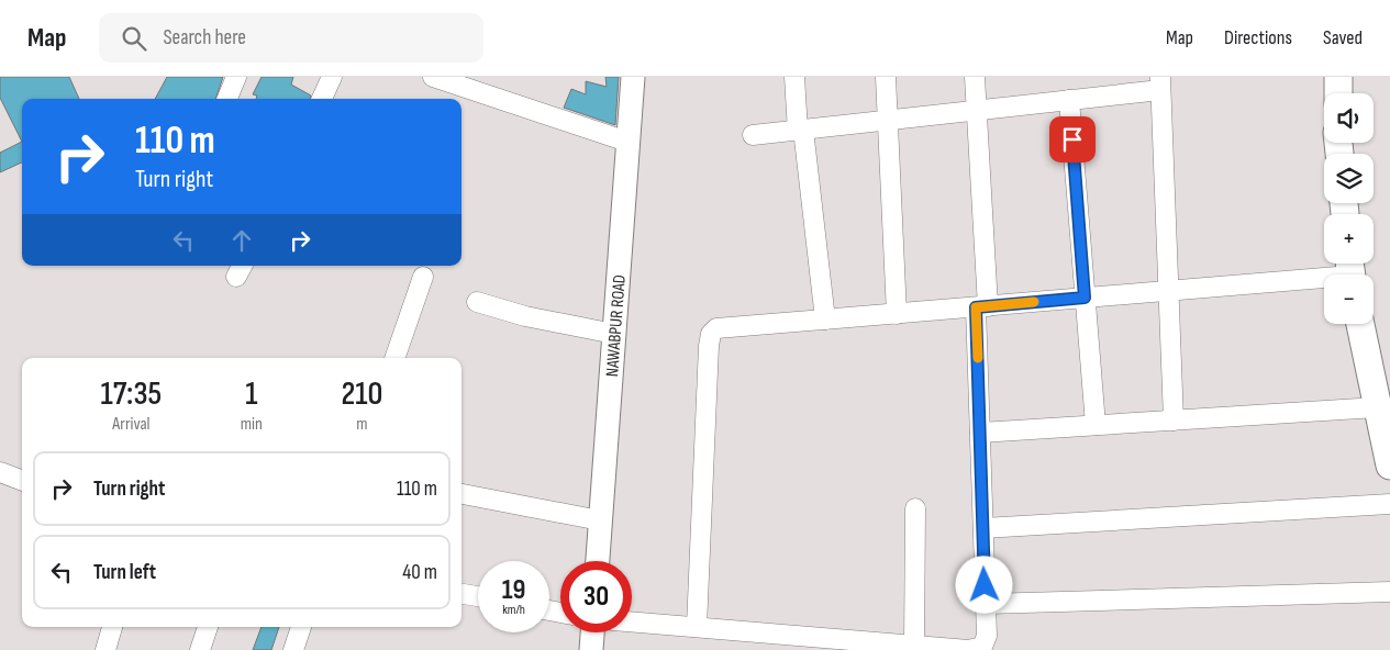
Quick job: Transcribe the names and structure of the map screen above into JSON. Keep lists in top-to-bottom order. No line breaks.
{"streets":{"street":["NAWABPUR ROAD"]},"page":{"header":"Map","search":"Search here","nav":["Map","Directions","Saved"],"map_buttons":["+","−"],"turn":["110 m","Turn right"],"eta":["17:35","Arrival","1","min","210","m"],"list":[{"name":"Turn right","value":"110 m"},{"name":"Turn left","value":"40 m"}],"speed":"19 km/h","limit":"30"}}
